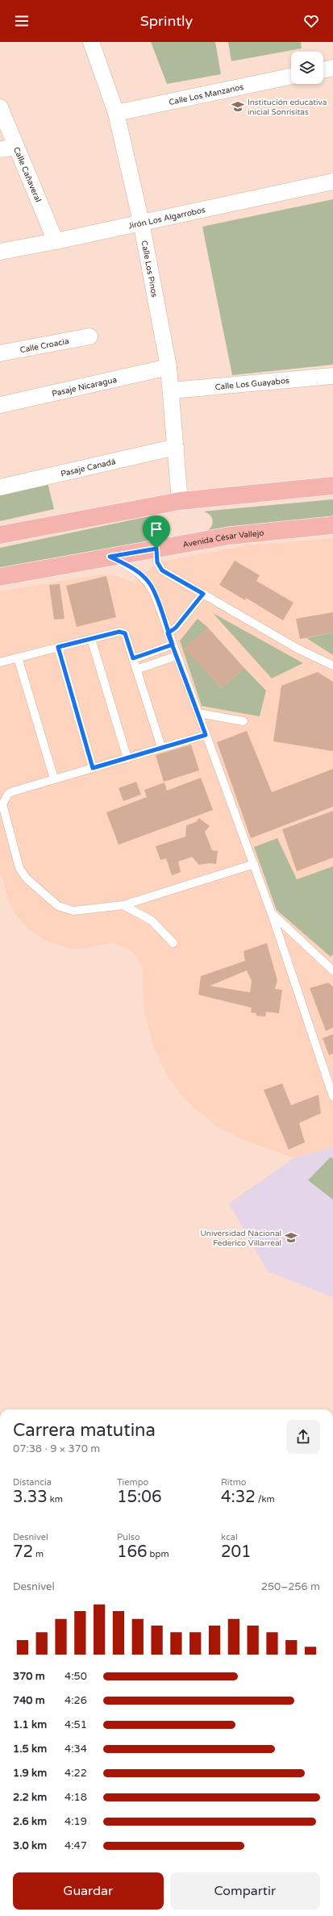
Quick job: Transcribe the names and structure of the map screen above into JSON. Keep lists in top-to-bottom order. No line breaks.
{"streets":{"main road":["Avenida César Vallejo"],"street":["Calle Los Manzanos","Calle Cañaveral","Jirón Los Algarrobos","Calle Los Pinos","Calle Croacia","Calle Los Guayabos","Pasaje Nicaragua","Pasaje Canadá"]},"crossings":[["Calle Los Manzanos","Calle Los Pinos"],["Calle Cañaveral","Jirón Los Algarrobos"],["Jirón Los Algarrobos","Calle Los Pinos"],["Calle Los Pinos","Calle Los Guayabos"],["Calle Los Pinos","Pasaje Nicaragua"],["Calle Los Pinos","Pasaje Canadá"]],"places":{"school or university":["Institución educativa inicial Sonrisitas","Universidad Nacional Federico Villarreal"]},"page":{"header":"Sprintly","heading":["Carrera matutina","07:38 · 9 × 370 m"],"stats":[["Distancia","3.33 km"],["Tiempo","15:06"],["Ritmo","4:32 /km"],["Desnivel","72 m"],["Pulso","166 bpm"],["kcal","201"]],"chart":["Desnivel","250–256 m"],"list":[{"name":"370 m","note":"4:50"},{"name":"740 m","note":"4:26"},{"name":"1.1 km","note":"4:51"},{"name":"1.5 km","note":"4:34"},{"name":"1.9 km","note":"4:22"},{"name":"2.2 km","note":"4:18"},{"name":"2.6 km","note":"4:19"},{"name":"3.0 km","note":"4:47"}],"buttons":["Guardar","Compartir"]}}
